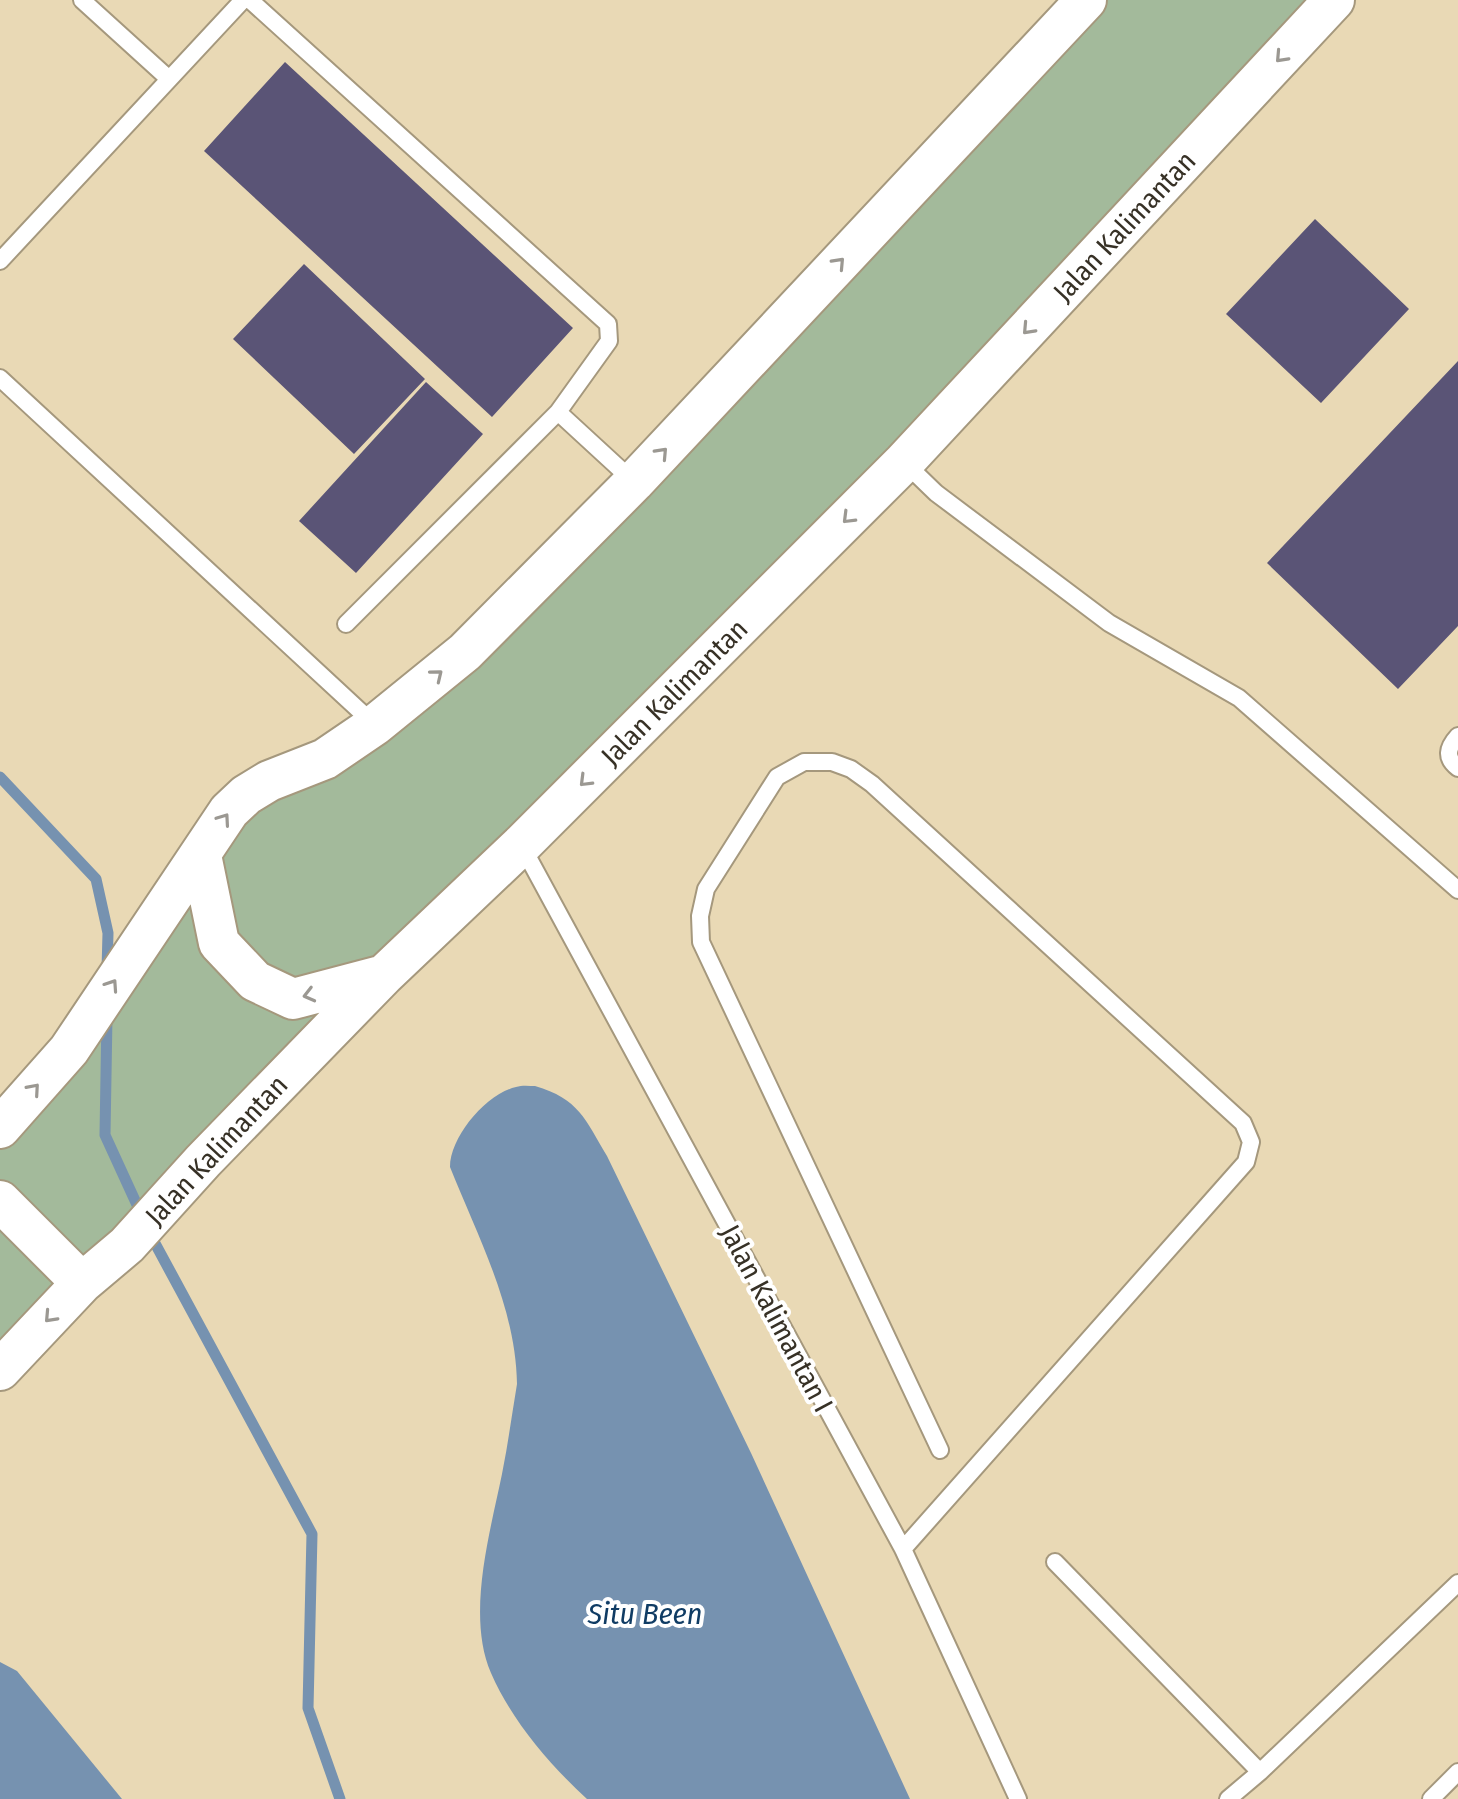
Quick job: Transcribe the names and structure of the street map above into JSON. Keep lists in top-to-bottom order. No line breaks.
{"streets":{"street":["Jalan Kalimantan"],"lane":["Jalan Kalimantan I"]},"crossings":[["Jalan Kalimantan","Jalan Kalimantan I"]],"water":["Situ Been"]}
